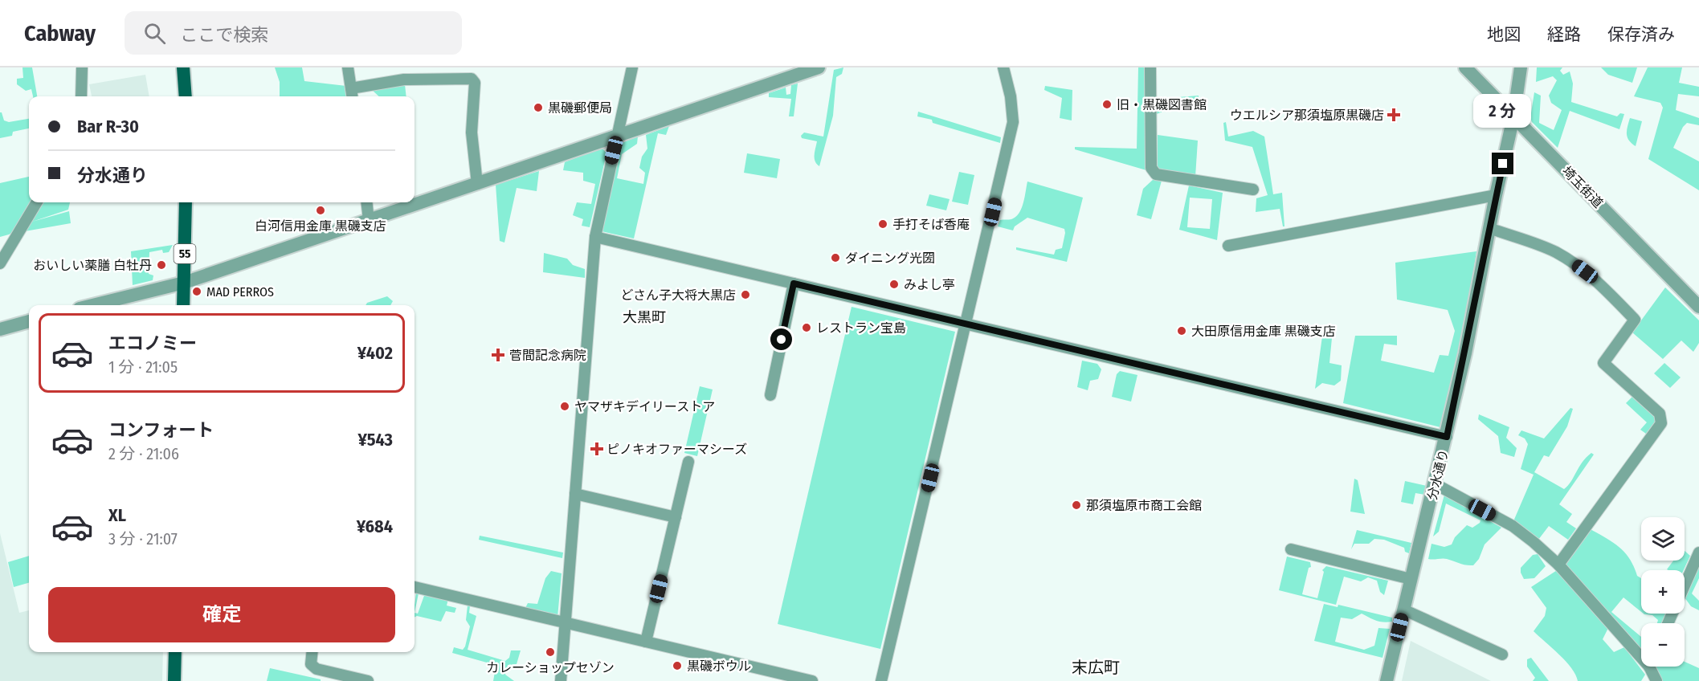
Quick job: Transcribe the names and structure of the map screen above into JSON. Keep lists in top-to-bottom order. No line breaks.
{"streets":{"main road":["55"],"street":["埼玉街道","分水通り"]},"crossings":[["埼玉街道","分水通り"]],"districts":["大黒町","末広町"],"places":{"other":["旧・黒磯図書館","黒磯郵便局","白河信用金庫 黒磯支店","手打そば香庵","ダイニング光圀","おいしい薬膳 白牡丹","みよし亭","MAD PERROS","どさん子大将大黒店","レストラン宝島","大田原信用金庫 黒磯支店","ヤマザキデイリーストア","那須塩原市商工会館","カレーショップセゾン","黒磯ボウル"],"health":["ウエルシア那須塩原黒磯店","菅間記念病院","ピノキオファーマシーズ"]},"page":{"header":"Cabway","search":"ここで検索","nav":["地図","経路","保存済み"],"bubble":"2 分","banner":["Bar R-30","分水通り"],"list":[{"name":"エコノミー","note":"1 分 · 21:05","value":"¥402"},{"name":"コンフォート","note":"2 分 · 21:06","value":"¥543"},{"name":"XL","note":"3 分 · 21:07","value":"¥684"}],"map_buttons":["+","−"],"buttons":"確定"}}
